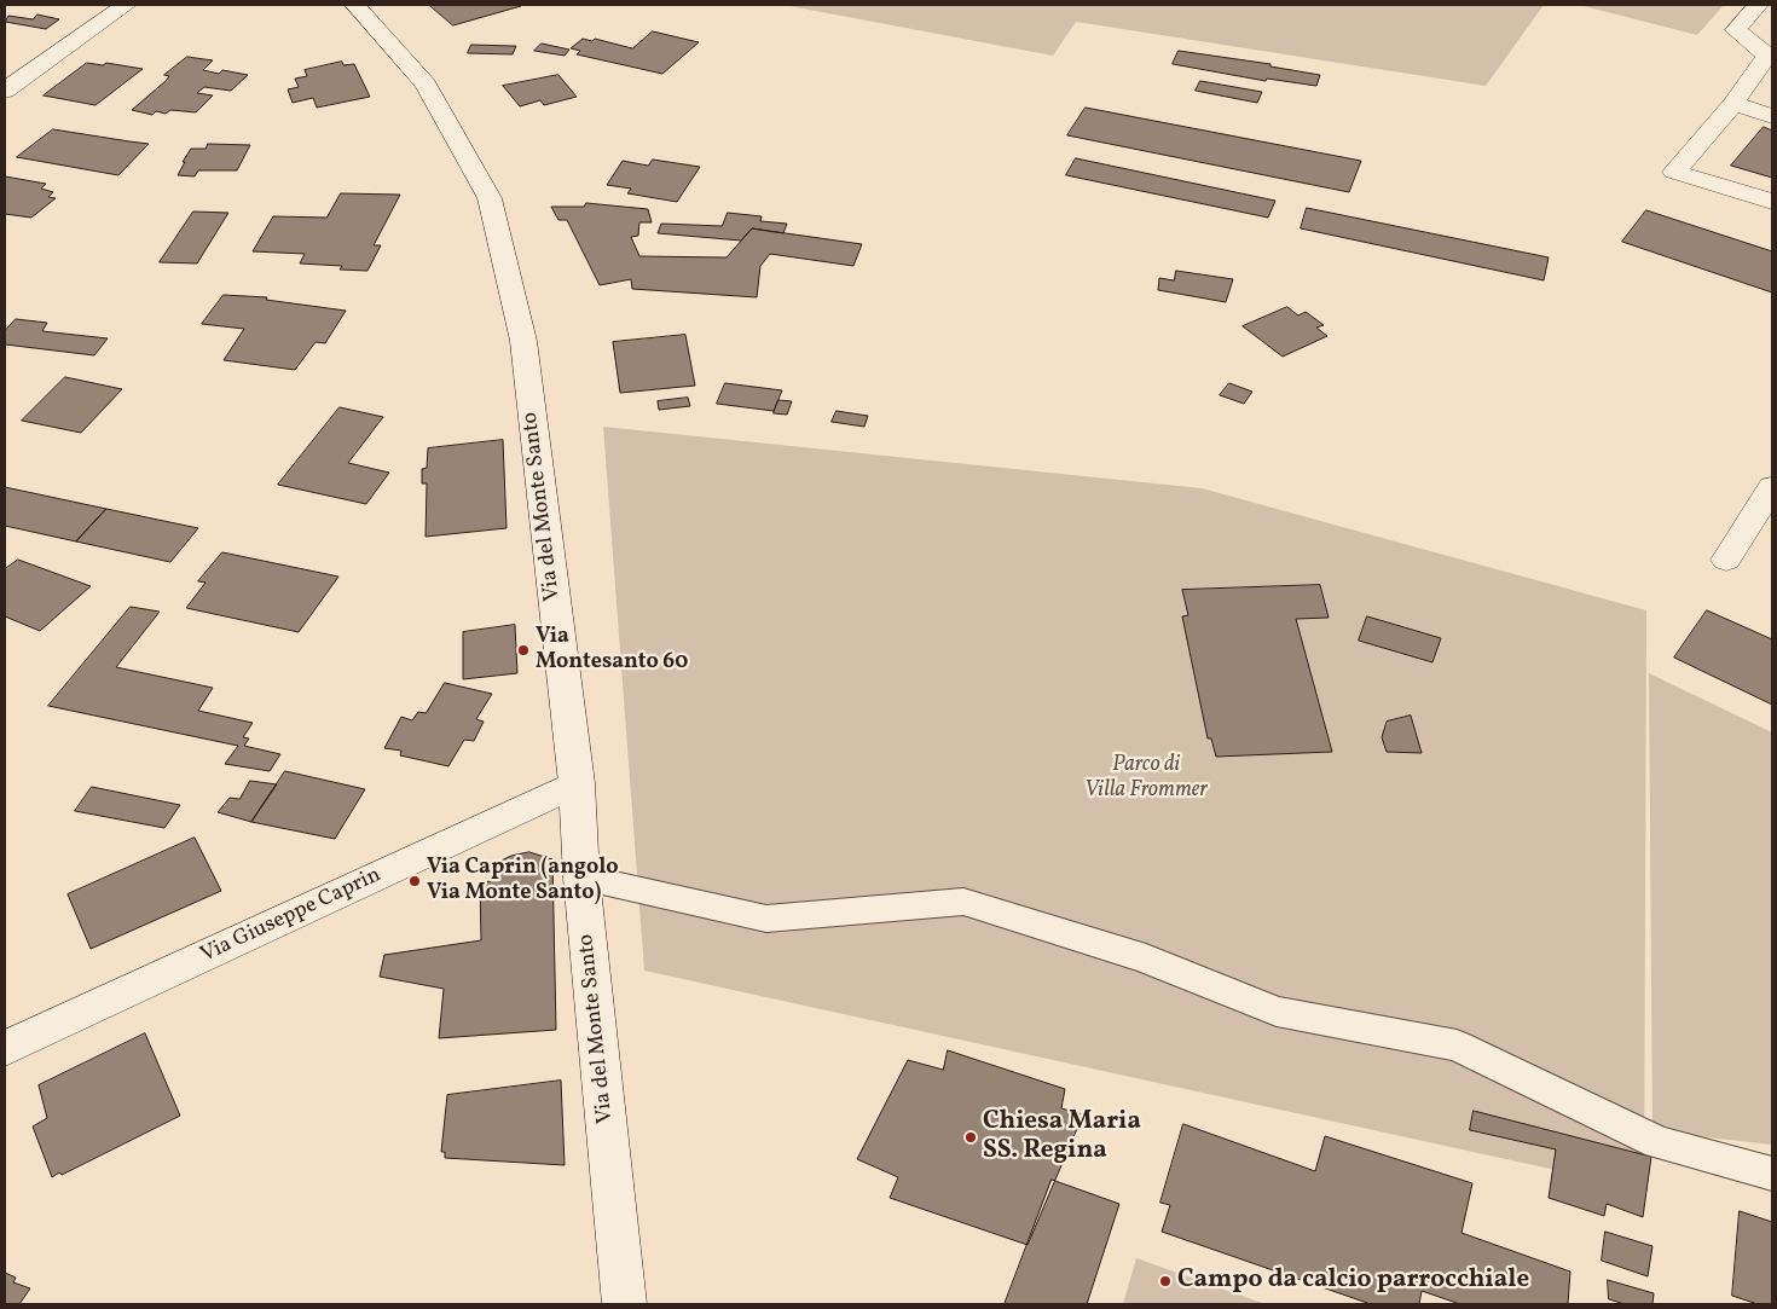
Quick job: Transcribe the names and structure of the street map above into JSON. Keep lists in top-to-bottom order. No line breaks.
{"streets":{"main road":["Via del Monte Santo","Via Giuseppe Caprin"]},"crossings":[["Via del Monte Santo","Via Giuseppe Caprin"]],"parks":["Parco di Villa Frommer"],"places":["Via Montesanto 60","Via Caprin (angolo Via Monte Santo)","Chiesa Maria SS. Regina","Campo da calcio parrocchiale"]}
